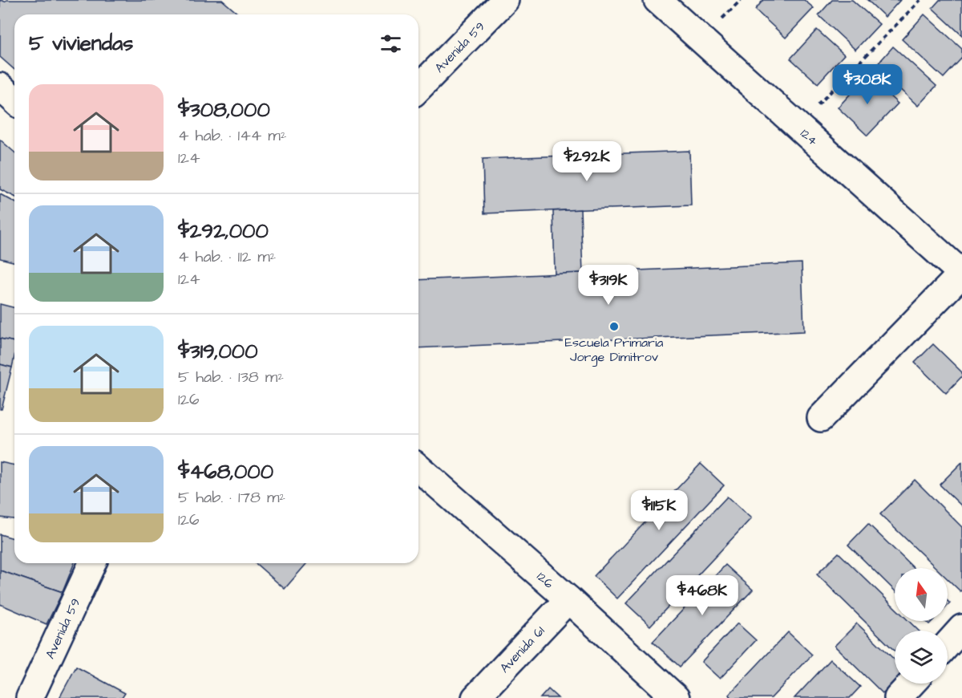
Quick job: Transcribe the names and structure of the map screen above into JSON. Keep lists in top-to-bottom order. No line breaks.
{"streets":{"street":["Avenida 59","124","126","Avenida 61"]},"crossings":[["126","Avenida 61"]],"places":["Escuela Primaria Jorge Dimitrov"],"north":"top","page":{"heading":"5 viviendas","price":["$308K","$292K","$319K","$115K","$468K"],"list":[{"name":"$308,000","note":"4 hab. · 144 m² · 124"},{"name":"$292,000","note":"4 hab. · 112 m² · 124"},{"name":"$319,000","note":"5 hab. · 138 m² · 126"},{"name":"$468,000","note":"5 hab. · 178 m² · 126"}]}}
